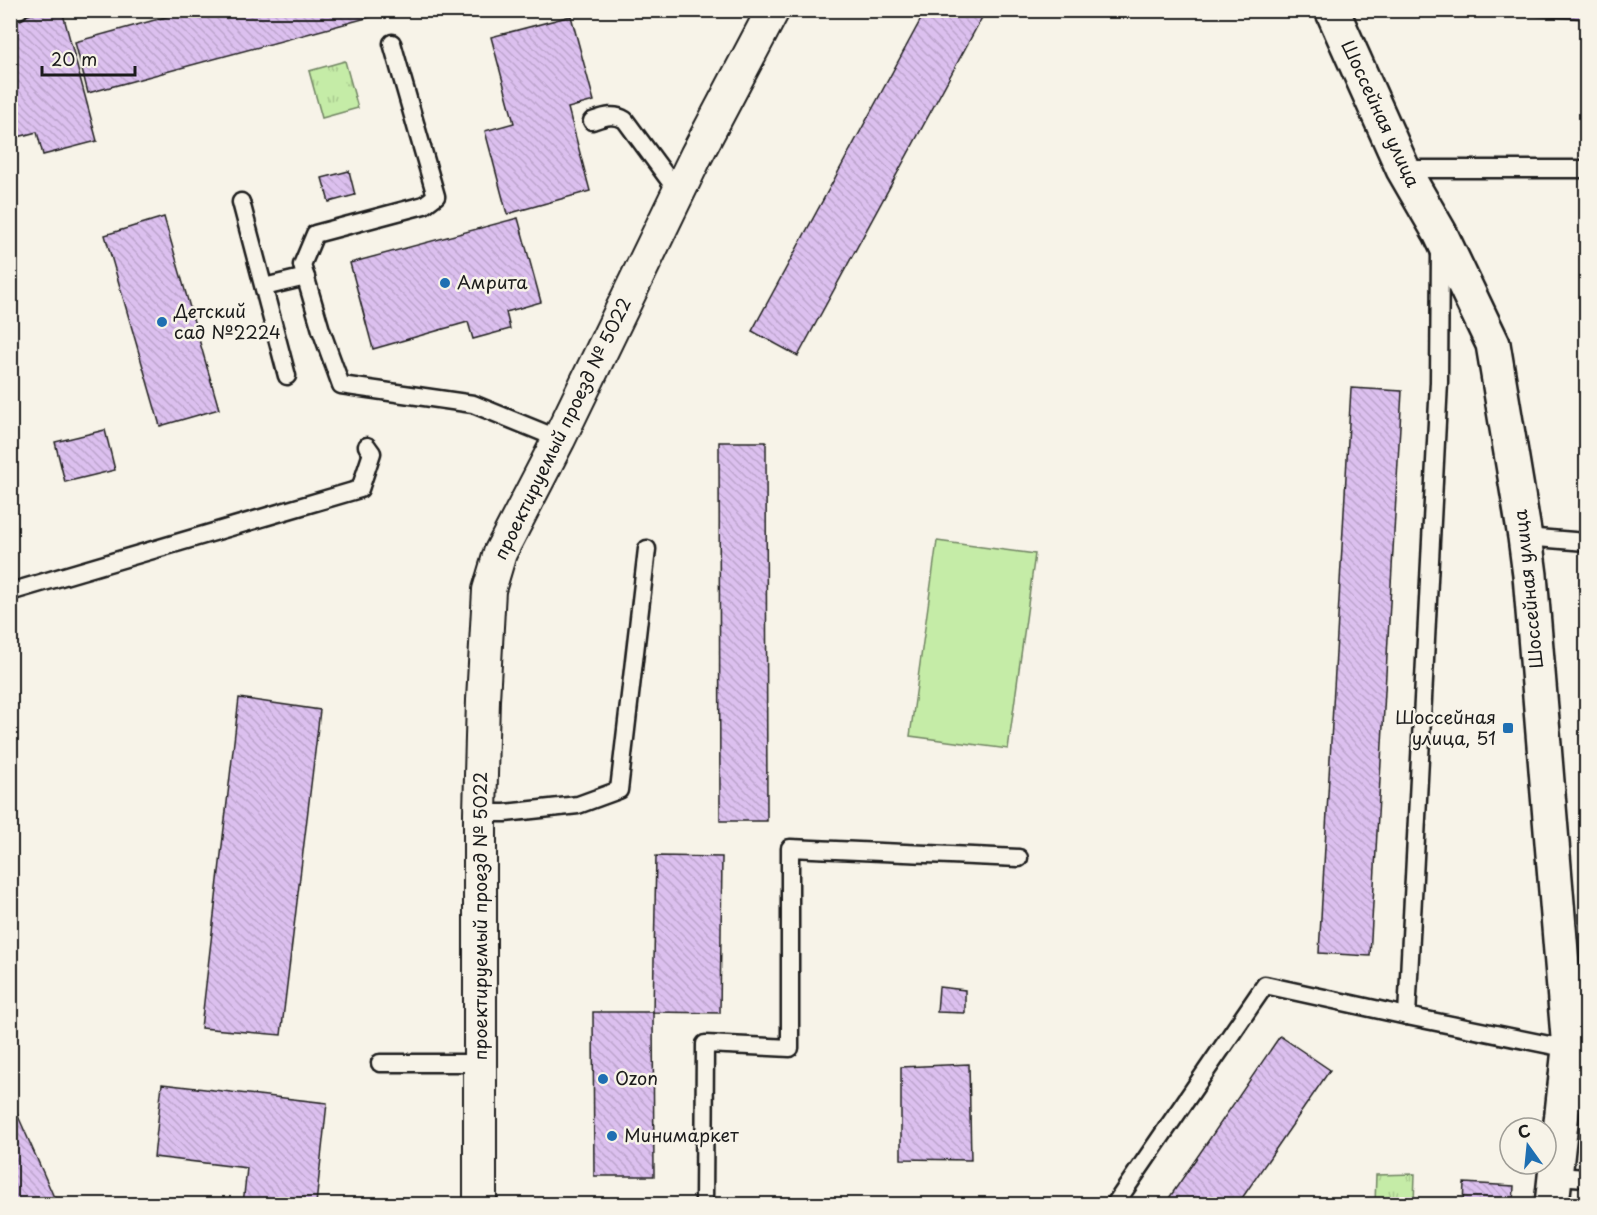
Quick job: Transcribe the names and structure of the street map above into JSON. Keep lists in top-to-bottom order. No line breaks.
{"streets":{"main road":["Шоссейная улица"],"street":["проектируемый проезд № 5022"]},"places":{"other":["Амрита","Детский сад №2224","Ozon","Минимаркет"],"transit":["Шоссейная улица, 51"]},"scale_bar":"20 m","north":"top"}
